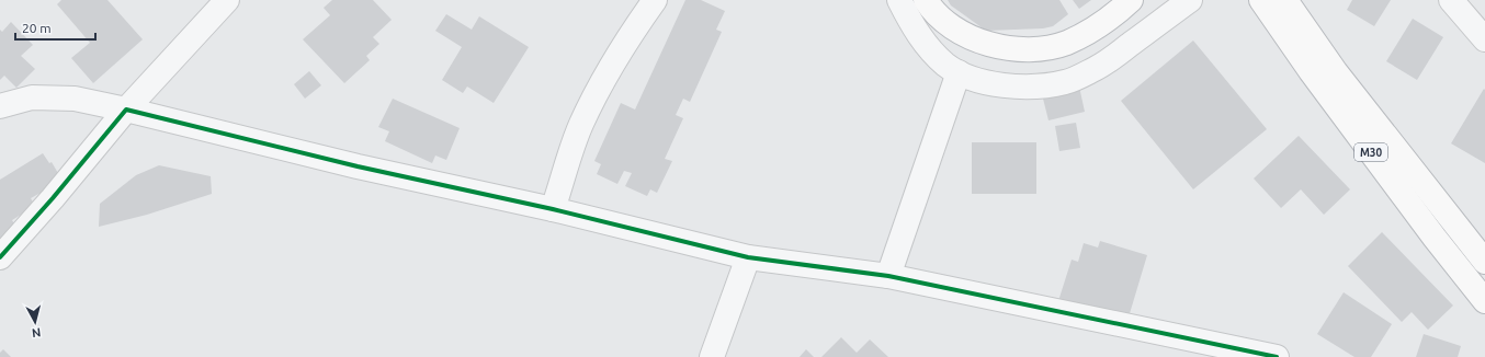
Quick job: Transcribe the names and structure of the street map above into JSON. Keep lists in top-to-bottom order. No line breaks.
{"streets":{"highway":["M30"]},"scale_bar":"20 m","north":"bottom"}
